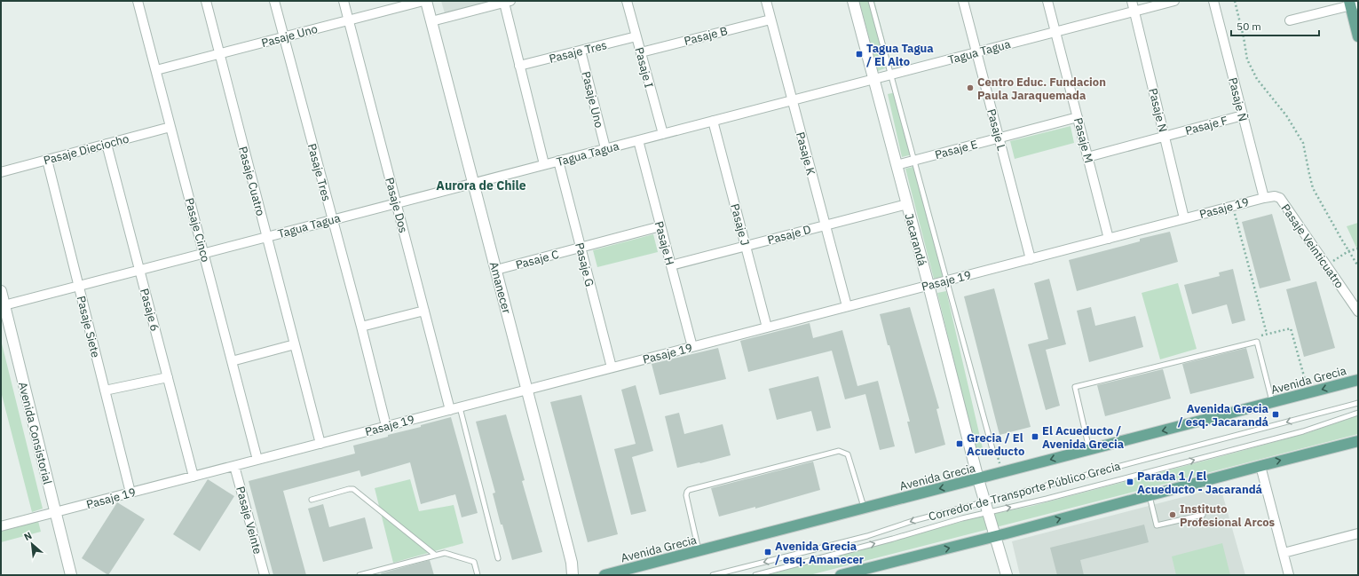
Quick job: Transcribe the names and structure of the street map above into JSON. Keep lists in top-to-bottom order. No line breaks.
{"streets":{"main road":["Avenida Grecia"],"street":["Pasaje Uno","Pasaje B","Pasaje Tres","Tagua Tagua","Pasaje I","Pasaje Ñ","Pasaje N","Pasaje F","Pasaje L","Pasaje M","Pasaje Dieciocho","Pasaje E","Pasaje K","Pasaje Cuatro","Pasaje Dos","Pasaje 19","Pasaje J","Pasaje Cinco","Pasaje D","Jacarandá","Pasaje H","Pasaje Veinticuatro","Pasaje C","Pasaje G","Amanecer","Pasaje 6","Pasaje Siete","Avenida Consistorial","Pasaje Veinte"],"lane":["Corredor de Transporte Público Grecia"]},"crossings":[["Pasaje Uno","Pasaje Tres"],["Pasaje Uno","Tagua Tagua"],["Pasaje Uno","Pasaje Cuatro"],["Pasaje Uno","Pasaje Dos"],["Pasaje Uno","Pasaje Cinco"],["Pasaje Uno","Amanecer"],["Pasaje B","Pasaje I"],["Pasaje B","Pasaje K"],["Pasaje Tres","Tagua Tagua"],["Pasaje Tres","Pasaje I"],["Pasaje Tres","Pasaje 19"],["Tagua Tagua","Pasaje I"],["Tagua Tagua","Pasaje N"],["Tagua Tagua","Pasaje L"],["Tagua Tagua","Pasaje M"],["Tagua Tagua","Pasaje K"],["Tagua Tagua","Pasaje Cuatro"],["Tagua Tagua","Pasaje Dos"],["Tagua Tagua","Pasaje J"],["Tagua Tagua","Pasaje Cinco"],["Tagua Tagua","Jacarandá"],["Tagua Tagua","Pasaje H"],["Tagua Tagua","Pasaje G"],["Tagua Tagua","Amanecer"],["Tagua Tagua","Pasaje 6"],["Tagua Tagua","Pasaje Siete"],["Tagua Tagua","Avenida Consistorial"],["Pasaje Ñ","Pasaje F"],["Pasaje Ñ","Pasaje 19"],["Pasaje N","Pasaje F"],["Pasaje N","Pasaje 19"],["Pasaje F","Pasaje M"],["Pasaje L","Pasaje E"],["Pasaje L","Pasaje 19"],["Pasaje M","Pasaje E"],["Pasaje M","Pasaje 19"],["Pasaje Dieciocho","Pasaje Cinco"],["Pasaje Dieciocho","Pasaje 6"],["Pasaje Dieciocho","Pasaje Siete"],["Pasaje E","Jacarandá"],["Pasaje K","Pasaje 19"],["Pasaje K","Pasaje D"],["Pasaje Cuatro","Pasaje 19"],["Pasaje Dos","Pasaje 19"],["Pasaje 19","Pasaje J"],["Pasaje 19","Pasaje Cinco"],["Pasaje 19","Jacarandá"],["Pasaje 19","Pasaje H"],["Pasaje 19","Pasaje Veinticuatro"],["Pasaje 19","Pasaje G"],["Pasaje 19","Amanecer"],["Pasaje 19","Pasaje 6"],["Pasaje 19","Pasaje Siete"],["Pasaje 19","Avenida Consistorial"],["Pasaje 19","Pasaje Veinte"],["Pasaje J","Pasaje D"],["Pasaje D","Jacarandá"],["Pasaje D","Pasaje H"],["Jacarandá","Avenida Grecia"],["Jacarandá","Corredor de Transporte Público Grecia"],["Pasaje H","Pasaje C"],["Pasaje C","Pasaje G"],["Pasaje C","Amanecer"]],"districts":["Aurora de Chile"],"places":{"transit":["Tagua Tagua / El Alto","Avenida Grecia / esq. Jacarandá","El Acueducto / Avenida Grecia","Grecia / El Acueducto","Parada 1 / El Acueducto - Jacarandá","Avenida Grecia / esq. Amanecer"],"other":["Centro Educ. Fundacion Paula Jaraquemada","Instituto Profesional Arcos"]},"scale_bar":"50 m","north":"top left"}
